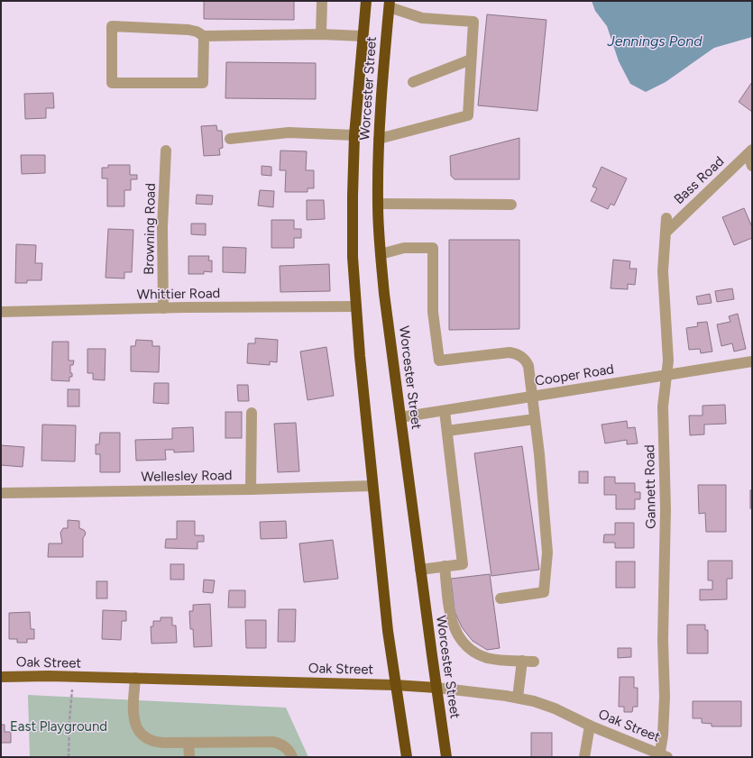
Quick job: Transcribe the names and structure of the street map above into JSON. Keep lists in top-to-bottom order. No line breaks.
{"streets":{"highway":["Worcester Street"],"main road":["Oak Street"],"street":["Bass Road","Browning Road","Whittier Road","Cooper Road","Wellesley Road","Gannett Road"]},"crossings":[["Worcester Street","Whittier Road"],["Worcester Street","Cooper Road"],["Worcester Street","Wellesley Road"],["Worcester Street","Oak Street"],["Bass Road","Gannett Road"],["Browning Road","Whittier Road"],["Cooper Road","Gannett Road"],["Gannett Road","Oak Street"]],"water":["Jennings Pond"],"parks":["East Playground"]}
